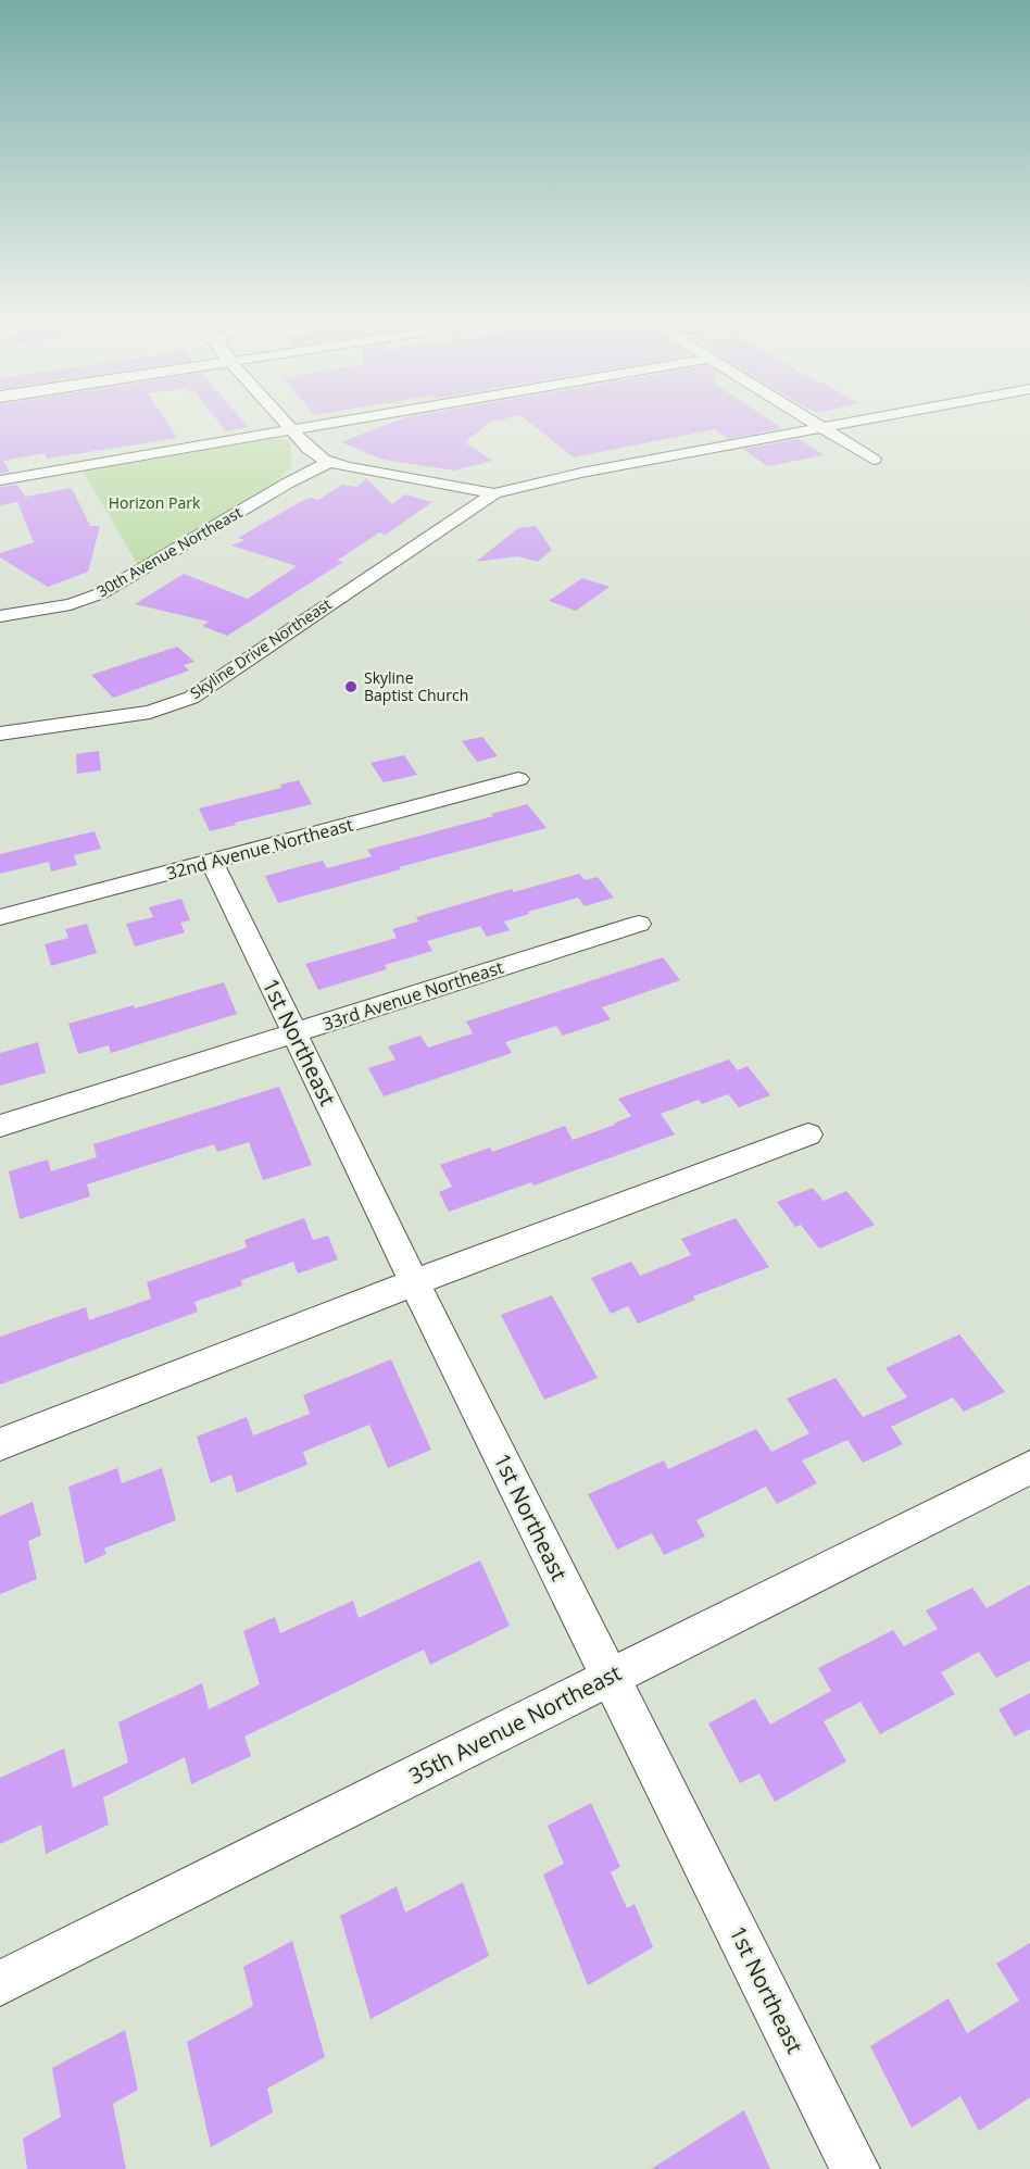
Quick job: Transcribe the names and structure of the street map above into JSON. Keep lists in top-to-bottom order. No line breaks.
{"streets":{"street":["30th Avenue Northeast","Skyline Drive Northeast","32nd Avenue Northeast","33rd Avenue Northeast","1st Northeast","35th Avenue Northeast"]},"crossings":[["32nd Avenue Northeast","1st Northeast"],["33rd Avenue Northeast","1st Northeast"],["1st Northeast","35th Avenue Northeast"]],"parks":["Horizon Park"],"places":["Skyline Baptist Church"]}
